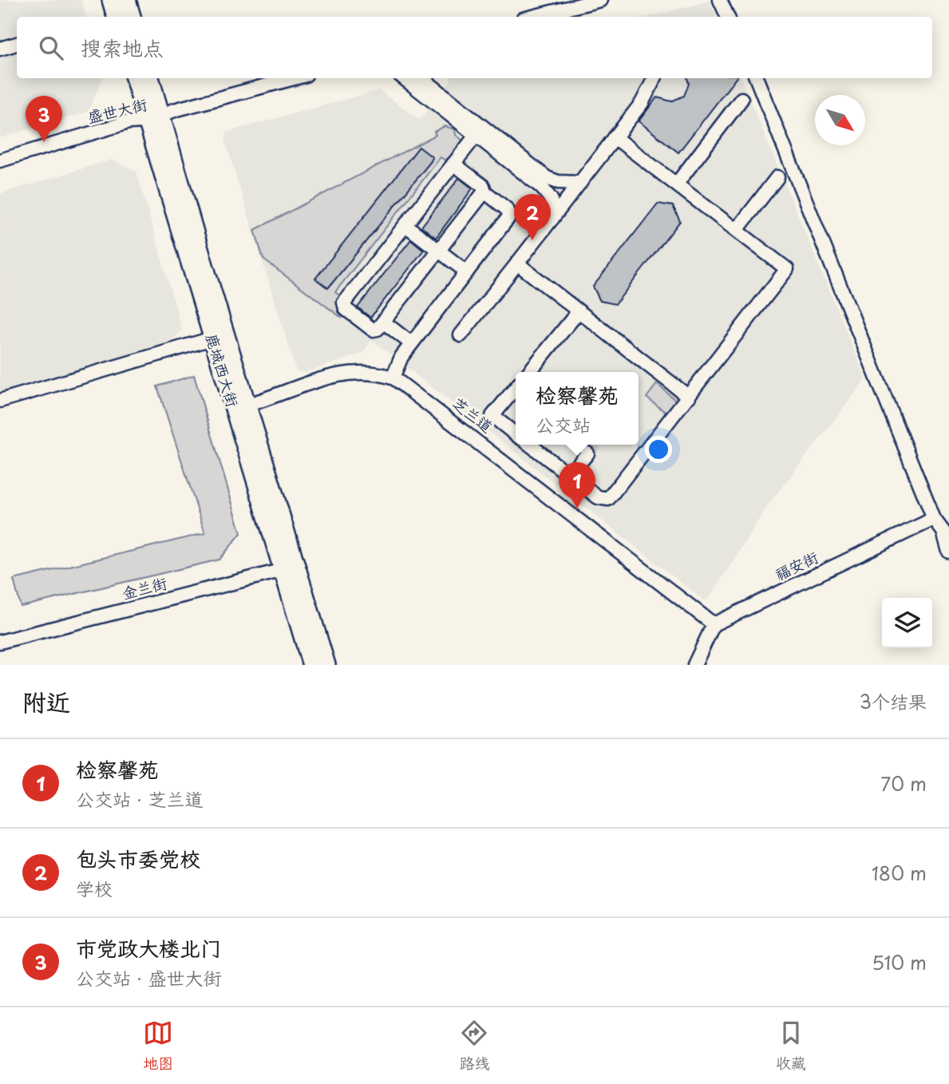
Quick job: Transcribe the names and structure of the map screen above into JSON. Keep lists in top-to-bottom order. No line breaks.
{"streets":{"main road":["鹿城西大街"],"street":["盛世大街","芝兰道","福安街","金兰街"]},"crossings":[["盛世大街","鹿城西大街"],["鹿城西大街","芝兰道"],["鹿城西大街","金兰街"],["芝兰道","福安街"]],"north":"bottom right","page":{"search":"搜索地点","pins":["3","2","1"],"popup":["检察馨苑","公交站"],"heading":["附近","3个结果"],"list":[{"mark":"1","name":"检察馨苑","note":"公交站 · 芝兰道","value":"70 m"},{"mark":"2","name":"包头市委党校","note":"学校","value":"180 m"},{"mark":"3","name":"市党政大楼北门","note":"公交站 · 盛世大街","value":"510 m"}],"nav":["地图","路线","收藏"]}}
